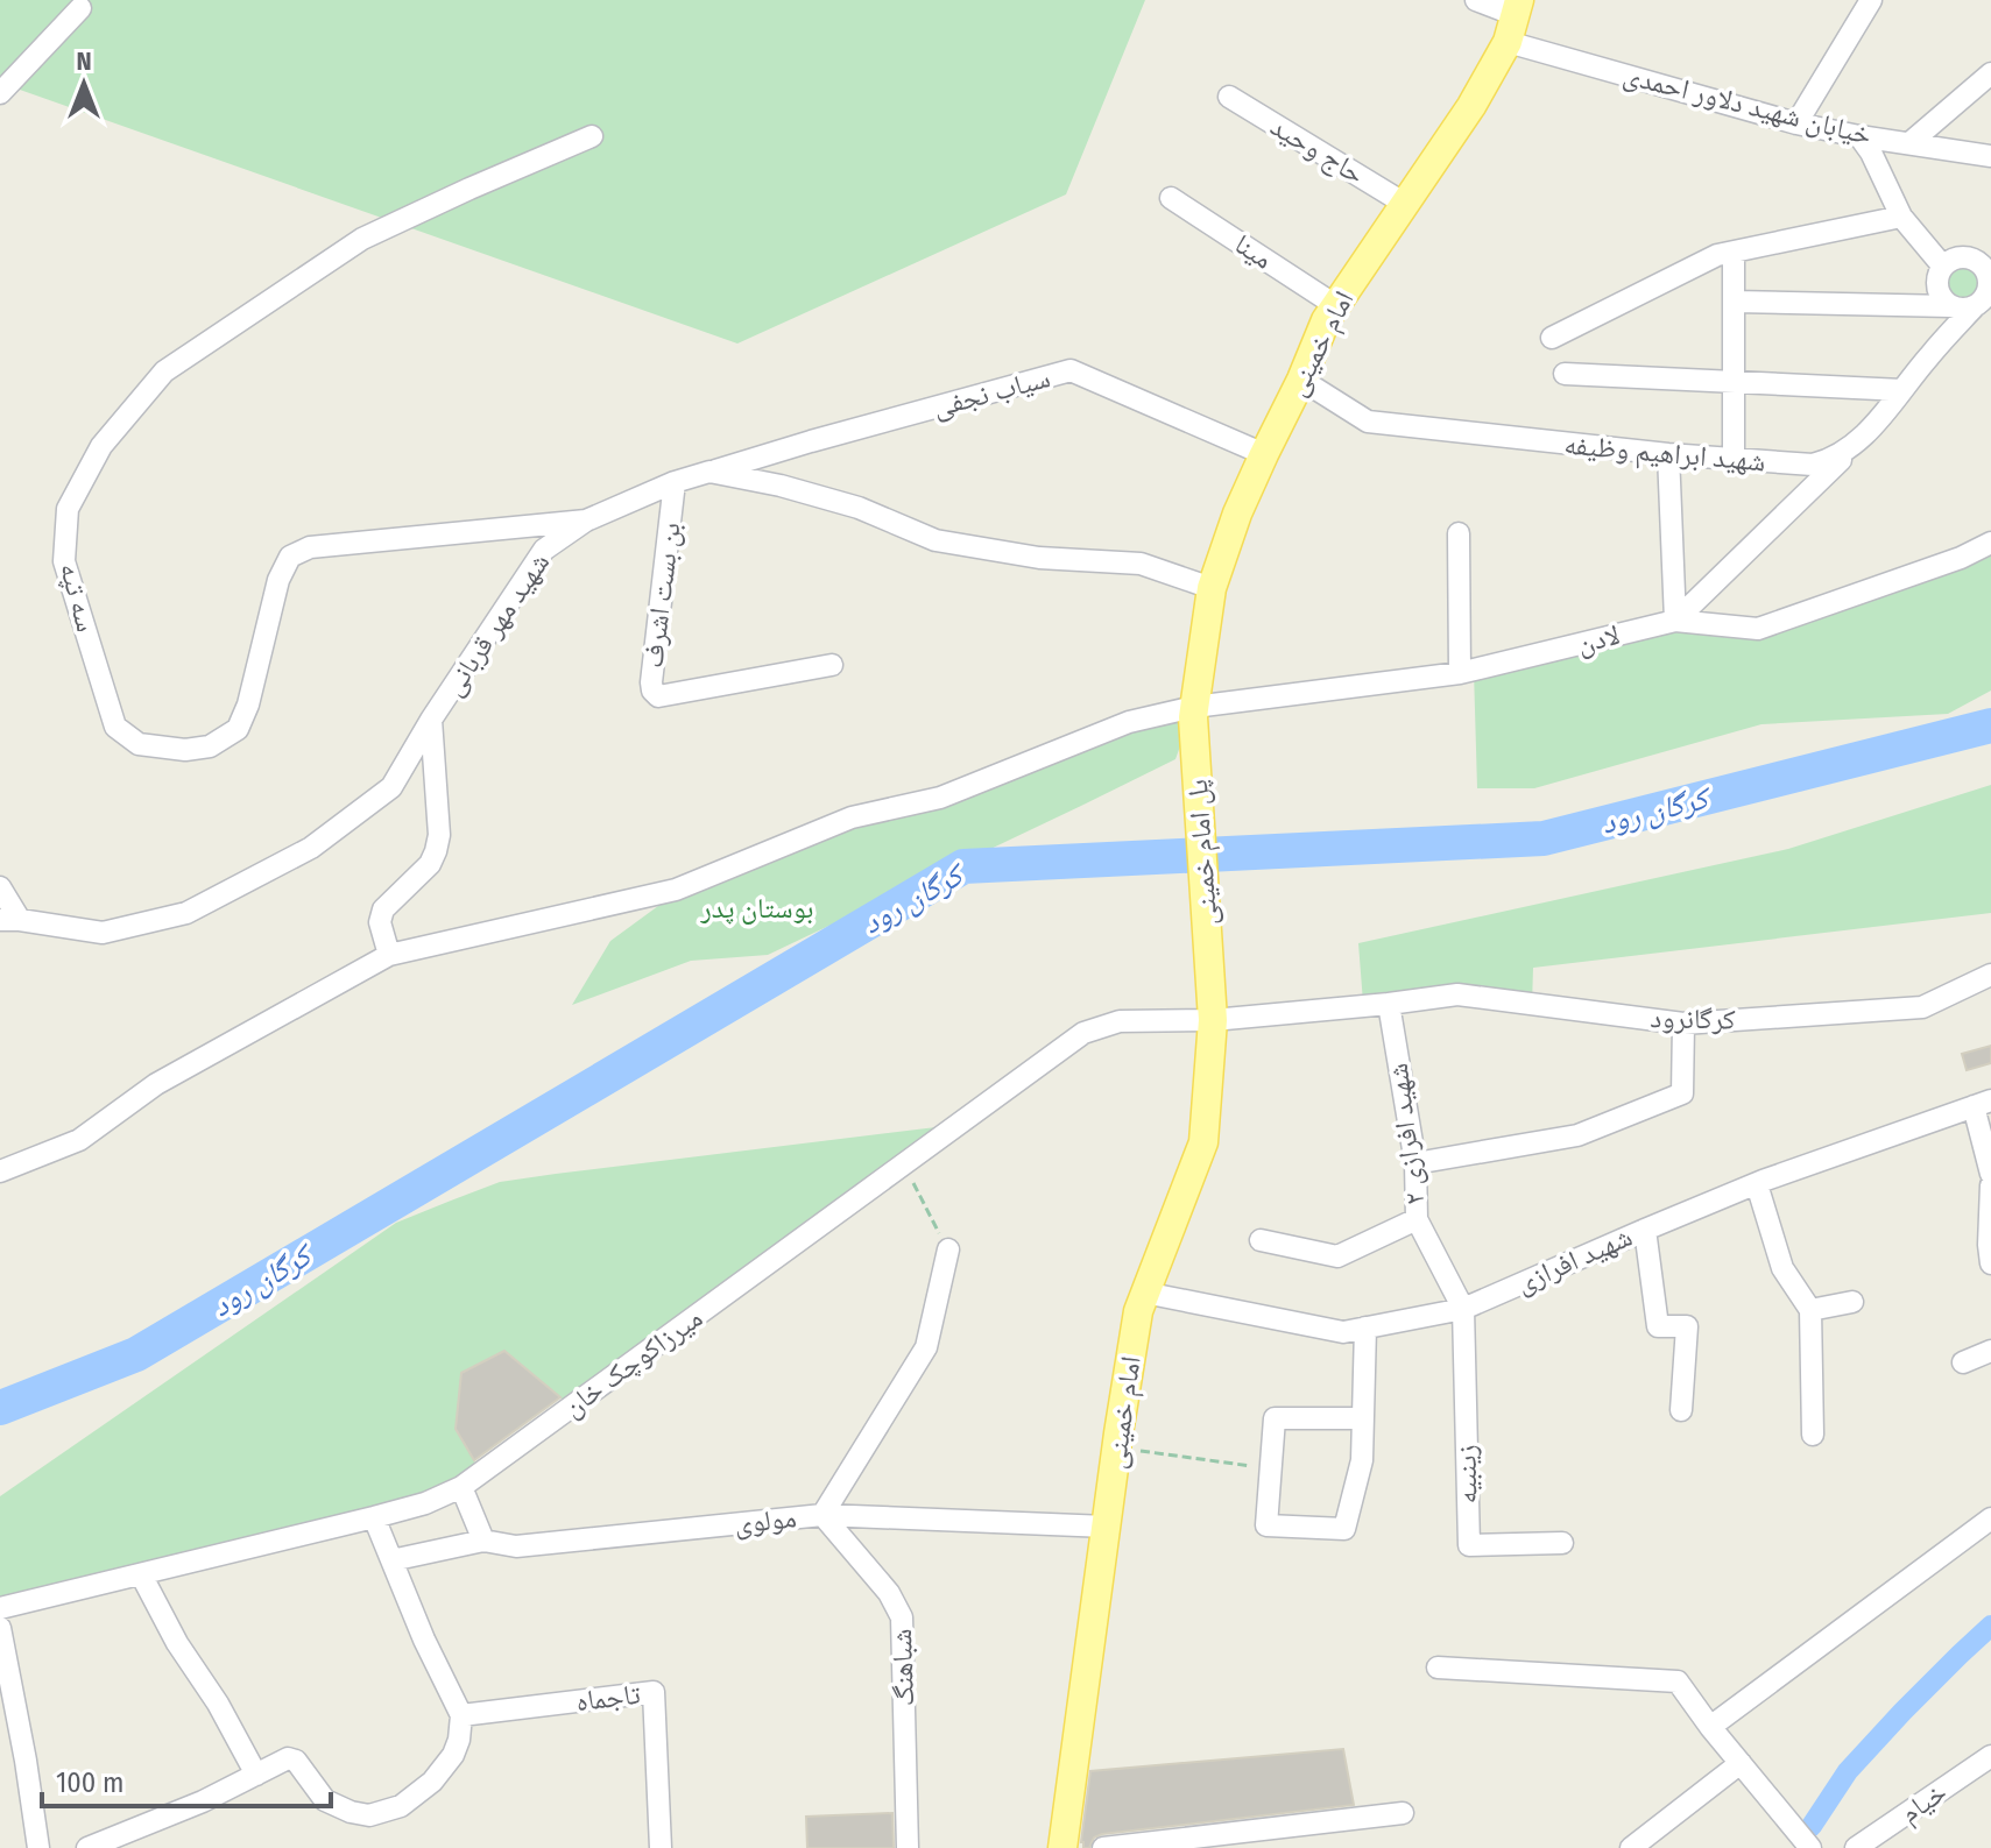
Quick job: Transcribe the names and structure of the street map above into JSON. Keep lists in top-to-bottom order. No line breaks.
{"streets":{"main road":["امام خمینی","پل امام خمینی"],"street":["خیابان شهید دلاور احمدی","حاج وحید","مینا","سیاب نجفی","شهید ابراهیم وظیفه","بن بست اشرف","سه تپه","شهید مهر قربانی","لادن","کرگانرود","شهید افرازی ۲","شهید افرازی","میرزاکوچک خان","زینبیه","مولوی","شباهنگ","تاجماه","خیام"]},"crossings":[["خیابان شهید دلاور احمدی","امام خمینی"],["حاج وحید","امام خمینی"],["مینا","امام خمینی"],["امام خمینی","سیاب نجفی"],["امام خمینی","شهید ابراهیم وظیفه"],["امام خمینی","شهید مهر قربانی"],["امام خمینی","لادن"],["امام خمینی","پل امام خمینی"],["امام خمینی","کرگانرود"],["امام خمینی","شهید افرازی"],["امام خمینی","میرزاکوچک خان"],["امام خمینی","مولوی"],["سیاب نجفی","شهید مهر قربانی"],["بن بست اشرف","شهید مهر قربانی"],["سه تپه","شهید مهر قربانی"],["لادن","پل امام خمینی"],["کرگانرود","شهید افرازی ۲"],["کرگانرود","میرزاکوچک خان"],["شهید افرازی ۲","شهید افرازی"],["شهید افرازی ۲","زینبیه"],["شهید افرازی","زینبیه"],["مولوی","شباهنگ"]],"water":["کرگان رود"],"parks":["بوستان پدر"],"scale_bar":"100 m","north":"top"}
